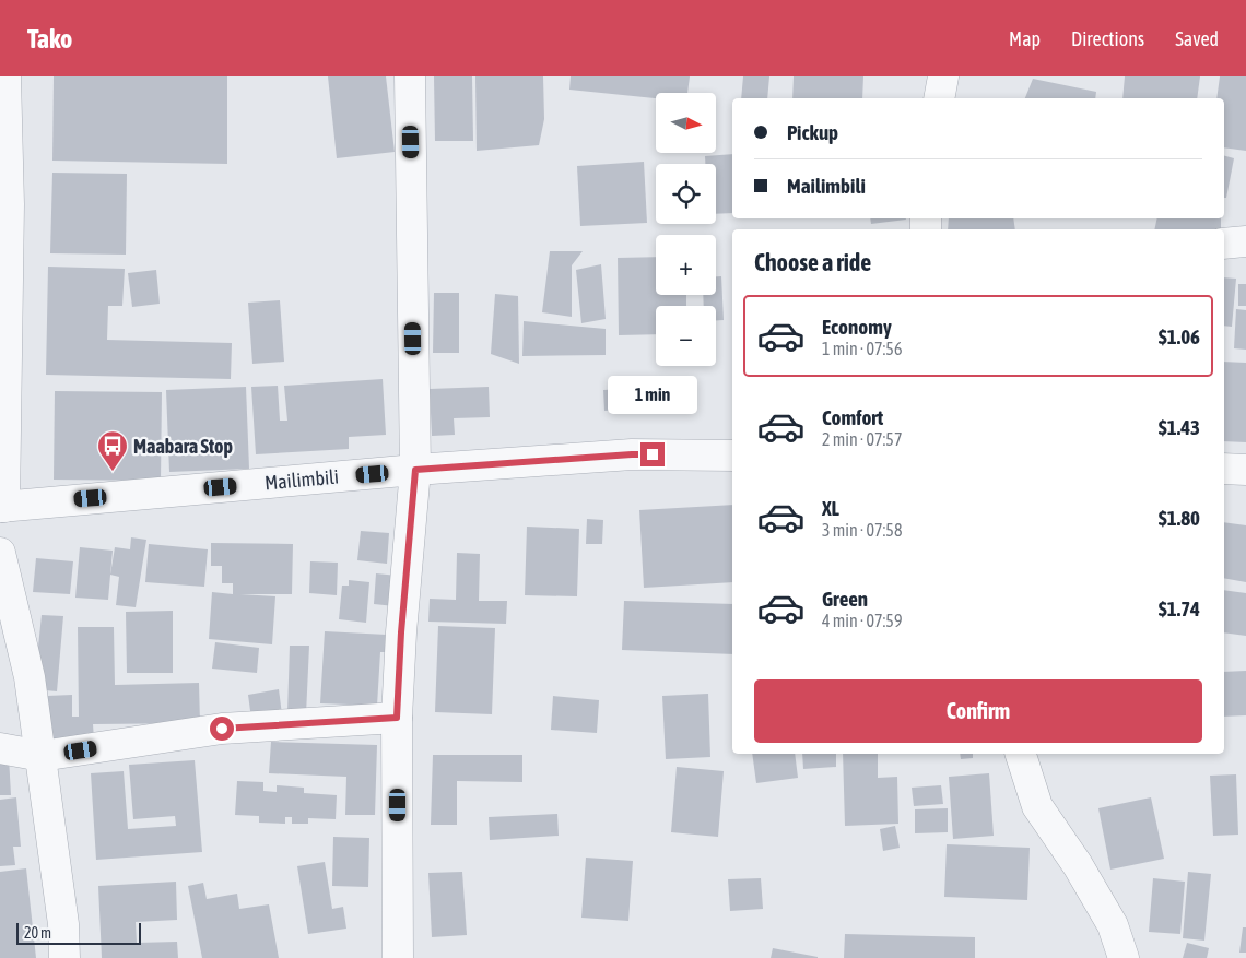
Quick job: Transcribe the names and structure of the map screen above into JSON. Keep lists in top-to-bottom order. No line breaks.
{"streets":{"street":["Mailimbili"]},"places":{"bus stop":["Maabara Stop"]},"scale_bar":"20 m","north":"right","page":{"header":"Tako","nav":["Map","Directions","Saved"],"map_buttons":["+","−"],"banner":["Pickup","Mailimbili"],"heading":"Choose a ride","list":[{"name":"Economy","note":"1 min · 07:56","value":"$1.06"},{"name":"Comfort","note":"2 min · 07:57","value":"$1.43"},{"name":"XL","note":"3 min · 07:58","value":"$1.80"},{"name":"Green","note":"4 min · 07:59","value":"$1.74"}],"bubble":"1 min","buttons":"Confirm","scale":"20 m"}}
